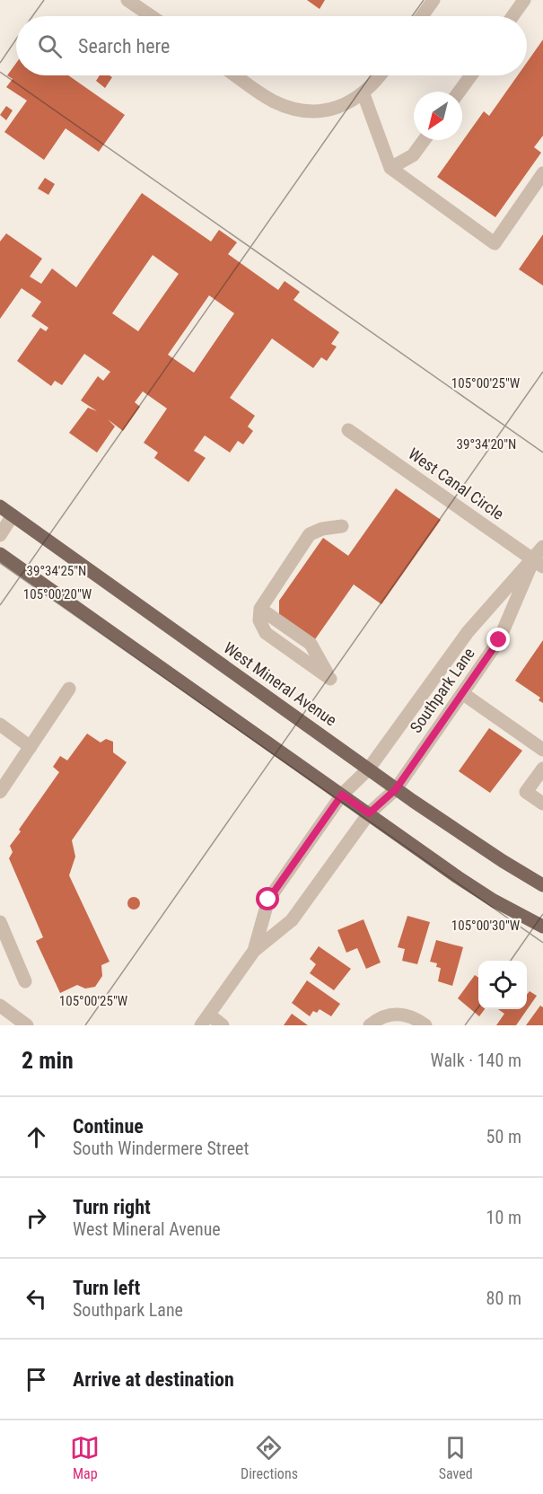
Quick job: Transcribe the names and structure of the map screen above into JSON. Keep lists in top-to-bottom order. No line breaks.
{"streets":{"main road":["West Mineral Avenue"],"street":["West Canal Circle","Southpark Lane"]},"crossings":[["West Canal Circle","Southpark Lane"],["West Mineral Avenue","Southpark Lane"]],"north":"bottom left","page":{"search":"Search here","heading":["2 min","Walk · 140 m"],"list":[["Continue","South Windermere Street","50 m"],["Turn right","West Mineral Avenue","10 m"],["Turn left","Southpark Lane","80 m"],"Arrive at destination"],"nav":["Map","Directions","Saved"]},"coordinates":["105°00'25\"W","39°34'20\"N","39°34'25\"N","105°00'20\"W","105°00'30\"W"]}
